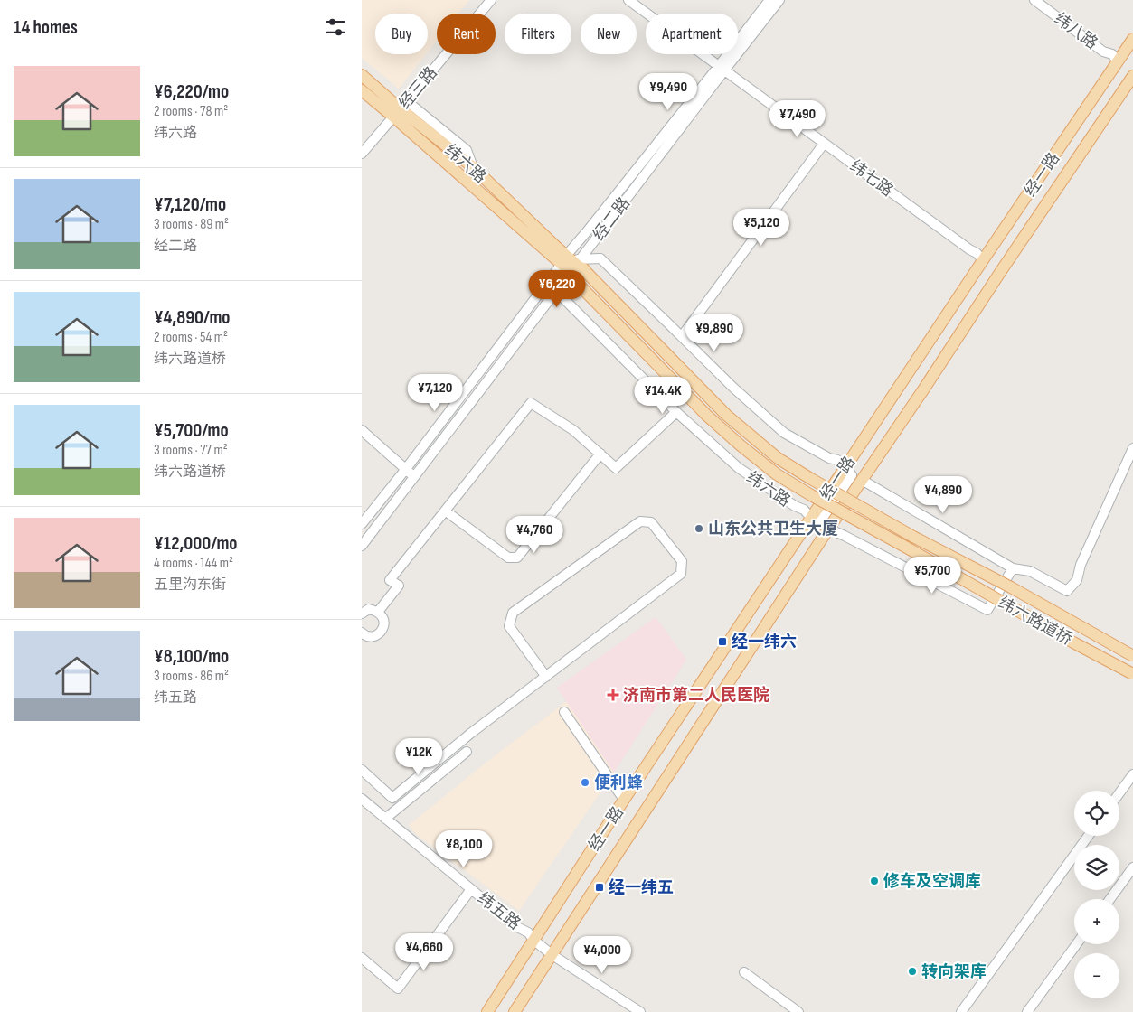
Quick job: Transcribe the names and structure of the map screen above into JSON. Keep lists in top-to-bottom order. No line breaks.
{"streets":{"main road":["纬六路","经一路","纬六路道桥"],"street":["纬八路","经三路","纬七路","经二路","纬五路"]},"crossings":[["纬八路","经一路"],["经三路","纬六路"],["纬六路","经一路"],["纬六路","经二路"],["纬六路","纬六路道桥"],["经一路","纬七路"],["经一路","纬五路"],["纬七路","经二路"]],"places":{"other":["山东公共卫生大厦","便利蜂","修车及空调库","转向架库"],"transit":["经一纬六","经一纬五"],"health":["济南市第二人民医院"]},"page":{"heading":"14 homes","chip":["Buy","Rent","Filters","New","Apartment"],"list":[{"name":"¥6,220/mo","note":"2 rooms · 78 m² · 纬六路"},{"name":"¥7,120/mo","note":"3 rooms · 89 m² · 经二路"},{"name":"¥4,890/mo","note":"2 rooms · 54 m² · 纬六路道桥"},{"name":"¥5,700/mo","note":"3 rooms · 77 m² · 纬六路道桥"},{"name":"¥12,000/mo","note":"4 rooms · 144 m² · 五里沟东街"},{"name":"¥8,100/mo","note":"3 rooms · 86 m² · 纬五路"}],"price":["¥9,490","¥7,490","¥5,120","¥6,220","¥9,890","¥7,120","¥14.4K","¥4,890","¥4,760","¥5,700","¥12K","¥8,100","¥4,660","¥4,000"],"map_buttons":["+","−"]}}
